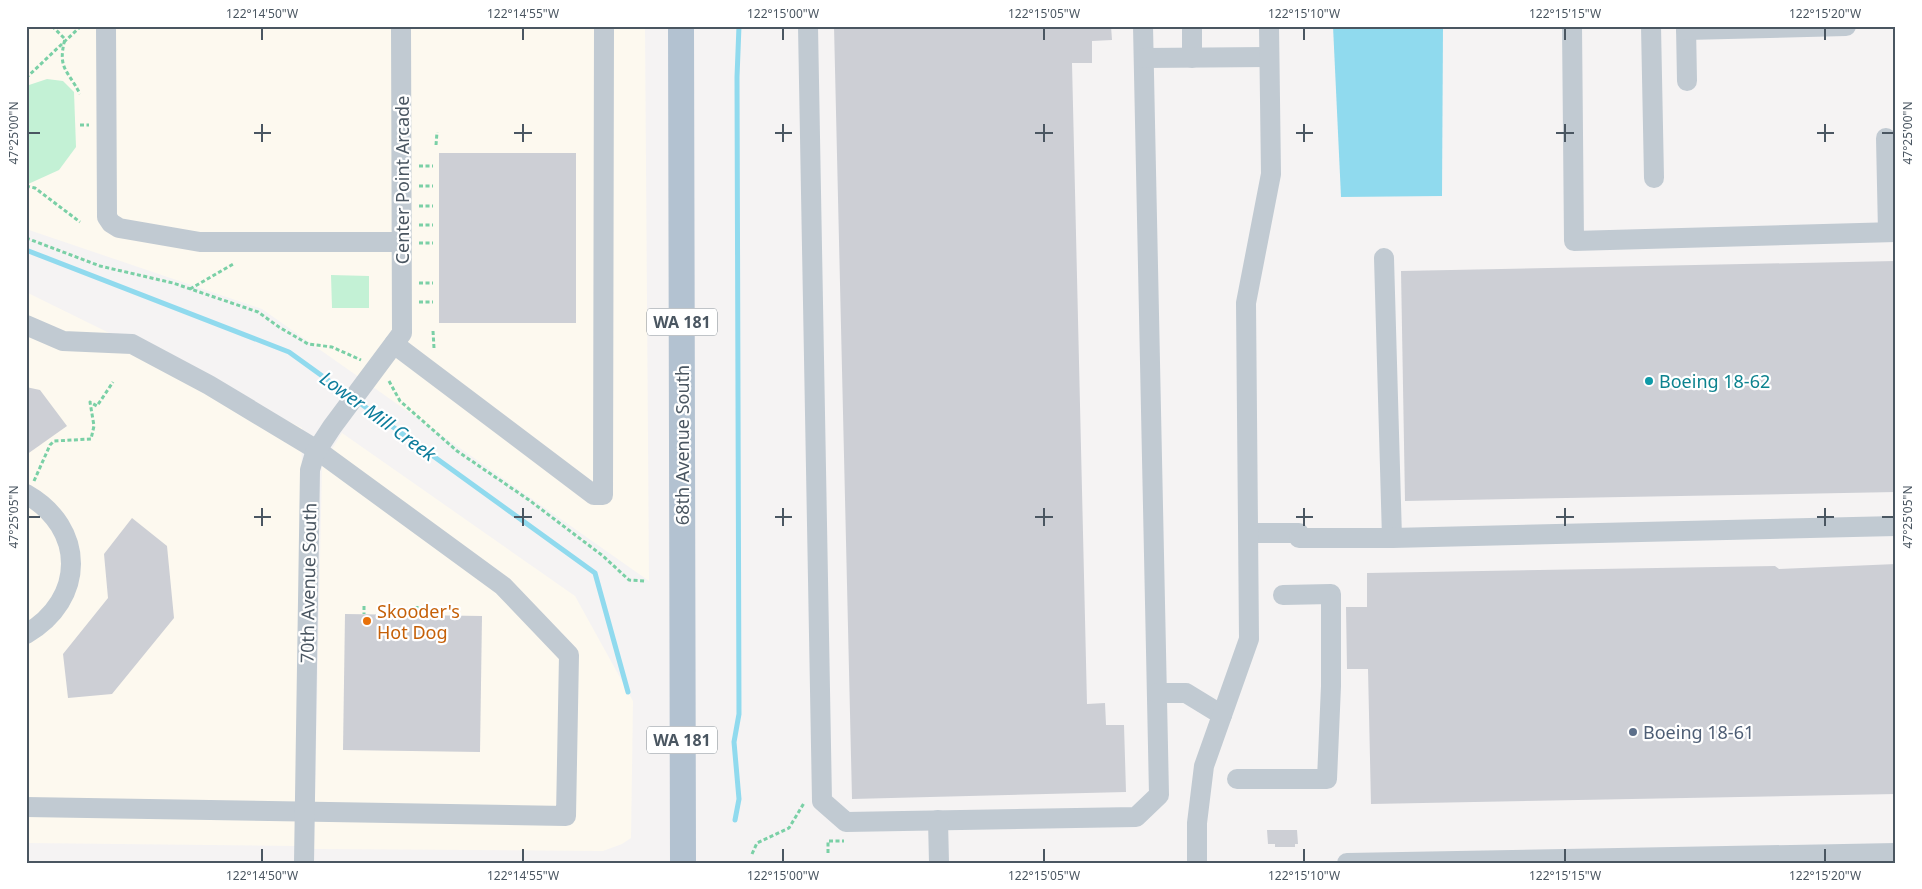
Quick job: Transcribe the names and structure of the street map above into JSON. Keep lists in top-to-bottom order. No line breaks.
{"streets":{"main road":["WA 181","68th Avenue South"],"street":["Center Point Arcade","70th Avenue South"]},"crossings":[["Center Point Arcade","70th Avenue South"]],"water":["Lower Mill Creek"],"places":["Boeing 18-62","Skooder's Hot Dog","Boeing 18-61"],"coordinates":["122°14'50\"W","122°14'55\"W","122°15'00\"W","122°15'05\"W","122°15'10\"W","122°15'15\"W","122°15'20\"W","47°25'00\"N","47°25'05\"N"]}
